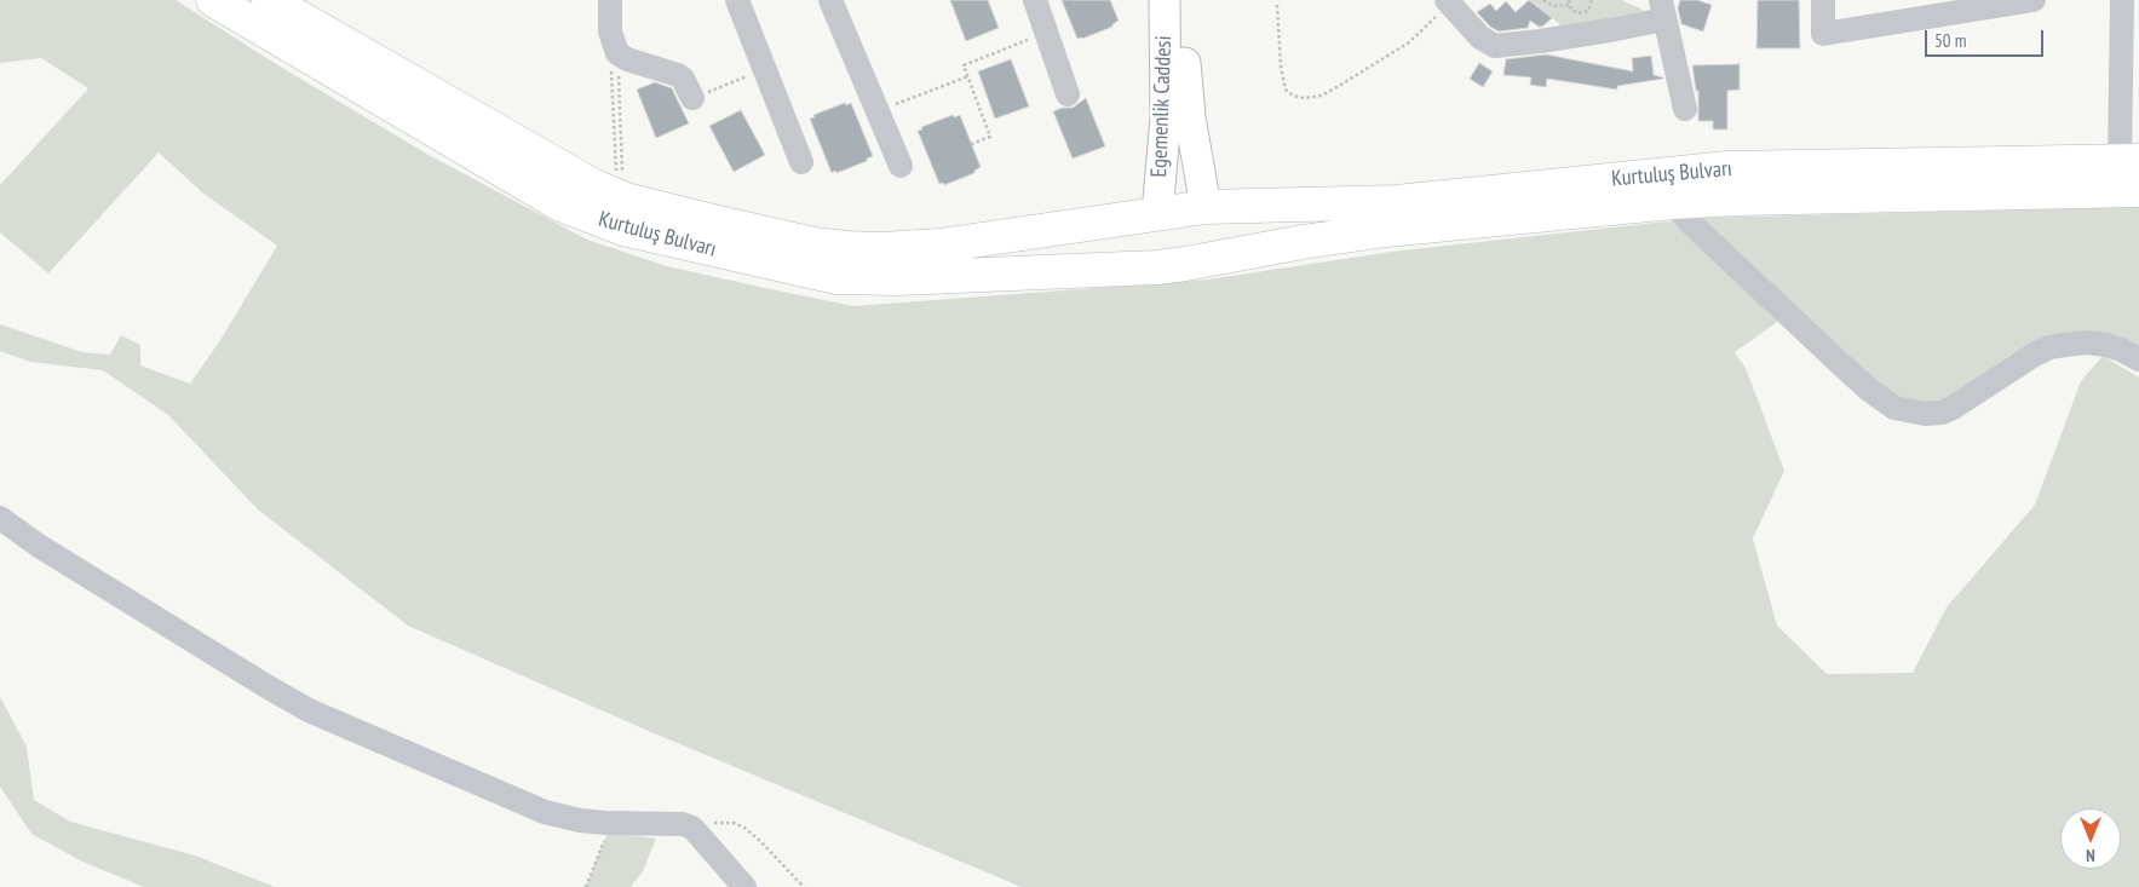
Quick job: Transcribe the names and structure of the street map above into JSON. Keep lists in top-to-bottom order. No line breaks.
{"streets":{"highway":["Kurtuluş Bulvarı"],"main road":["Egemenlik Caddesi"]},"crossings":[["Egemenlik Caddesi","Kurtuluş Bulvarı"]],"scale_bar":"50 m","north":"bottom"}
